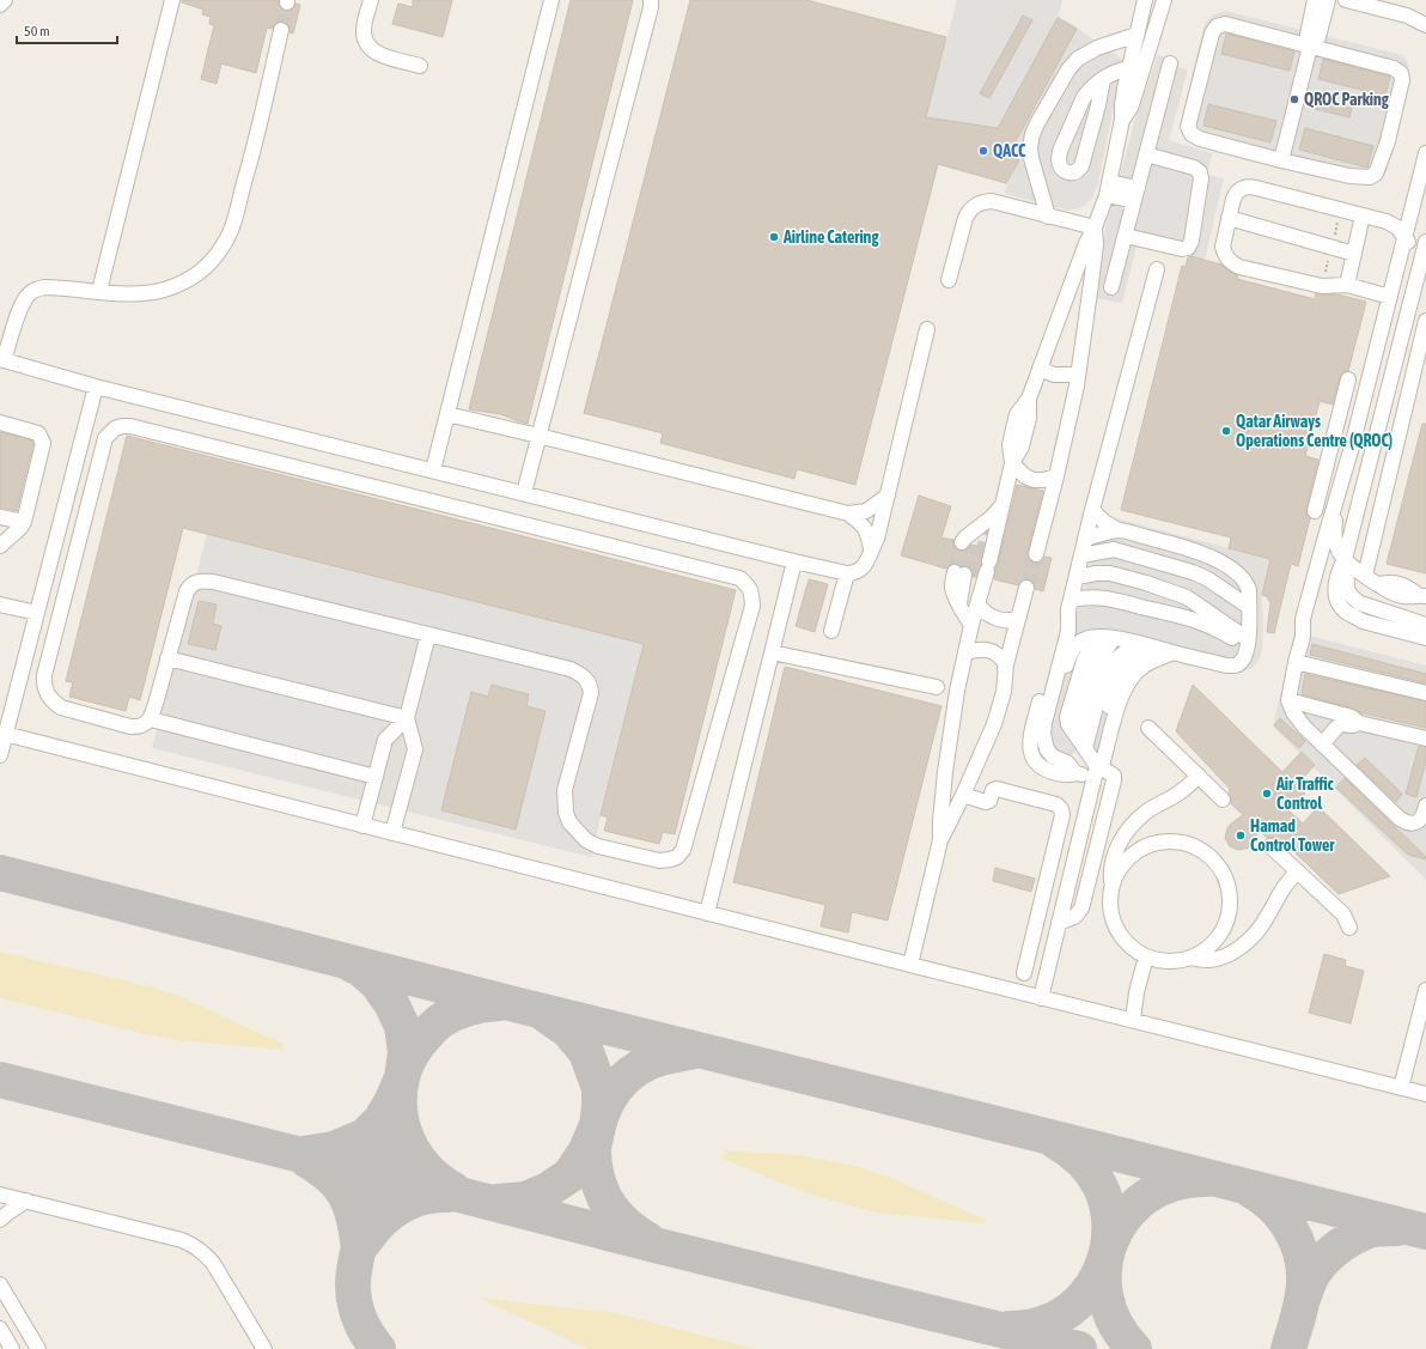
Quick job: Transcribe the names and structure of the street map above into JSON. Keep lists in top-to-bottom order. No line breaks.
{"places":["QROC Parking","QACC","Airline Catering","Qatar Airways Operations Centre (QROC)","Air Traffic Control","Hamad Control Tower"],"scale_bar":"50 m"}
